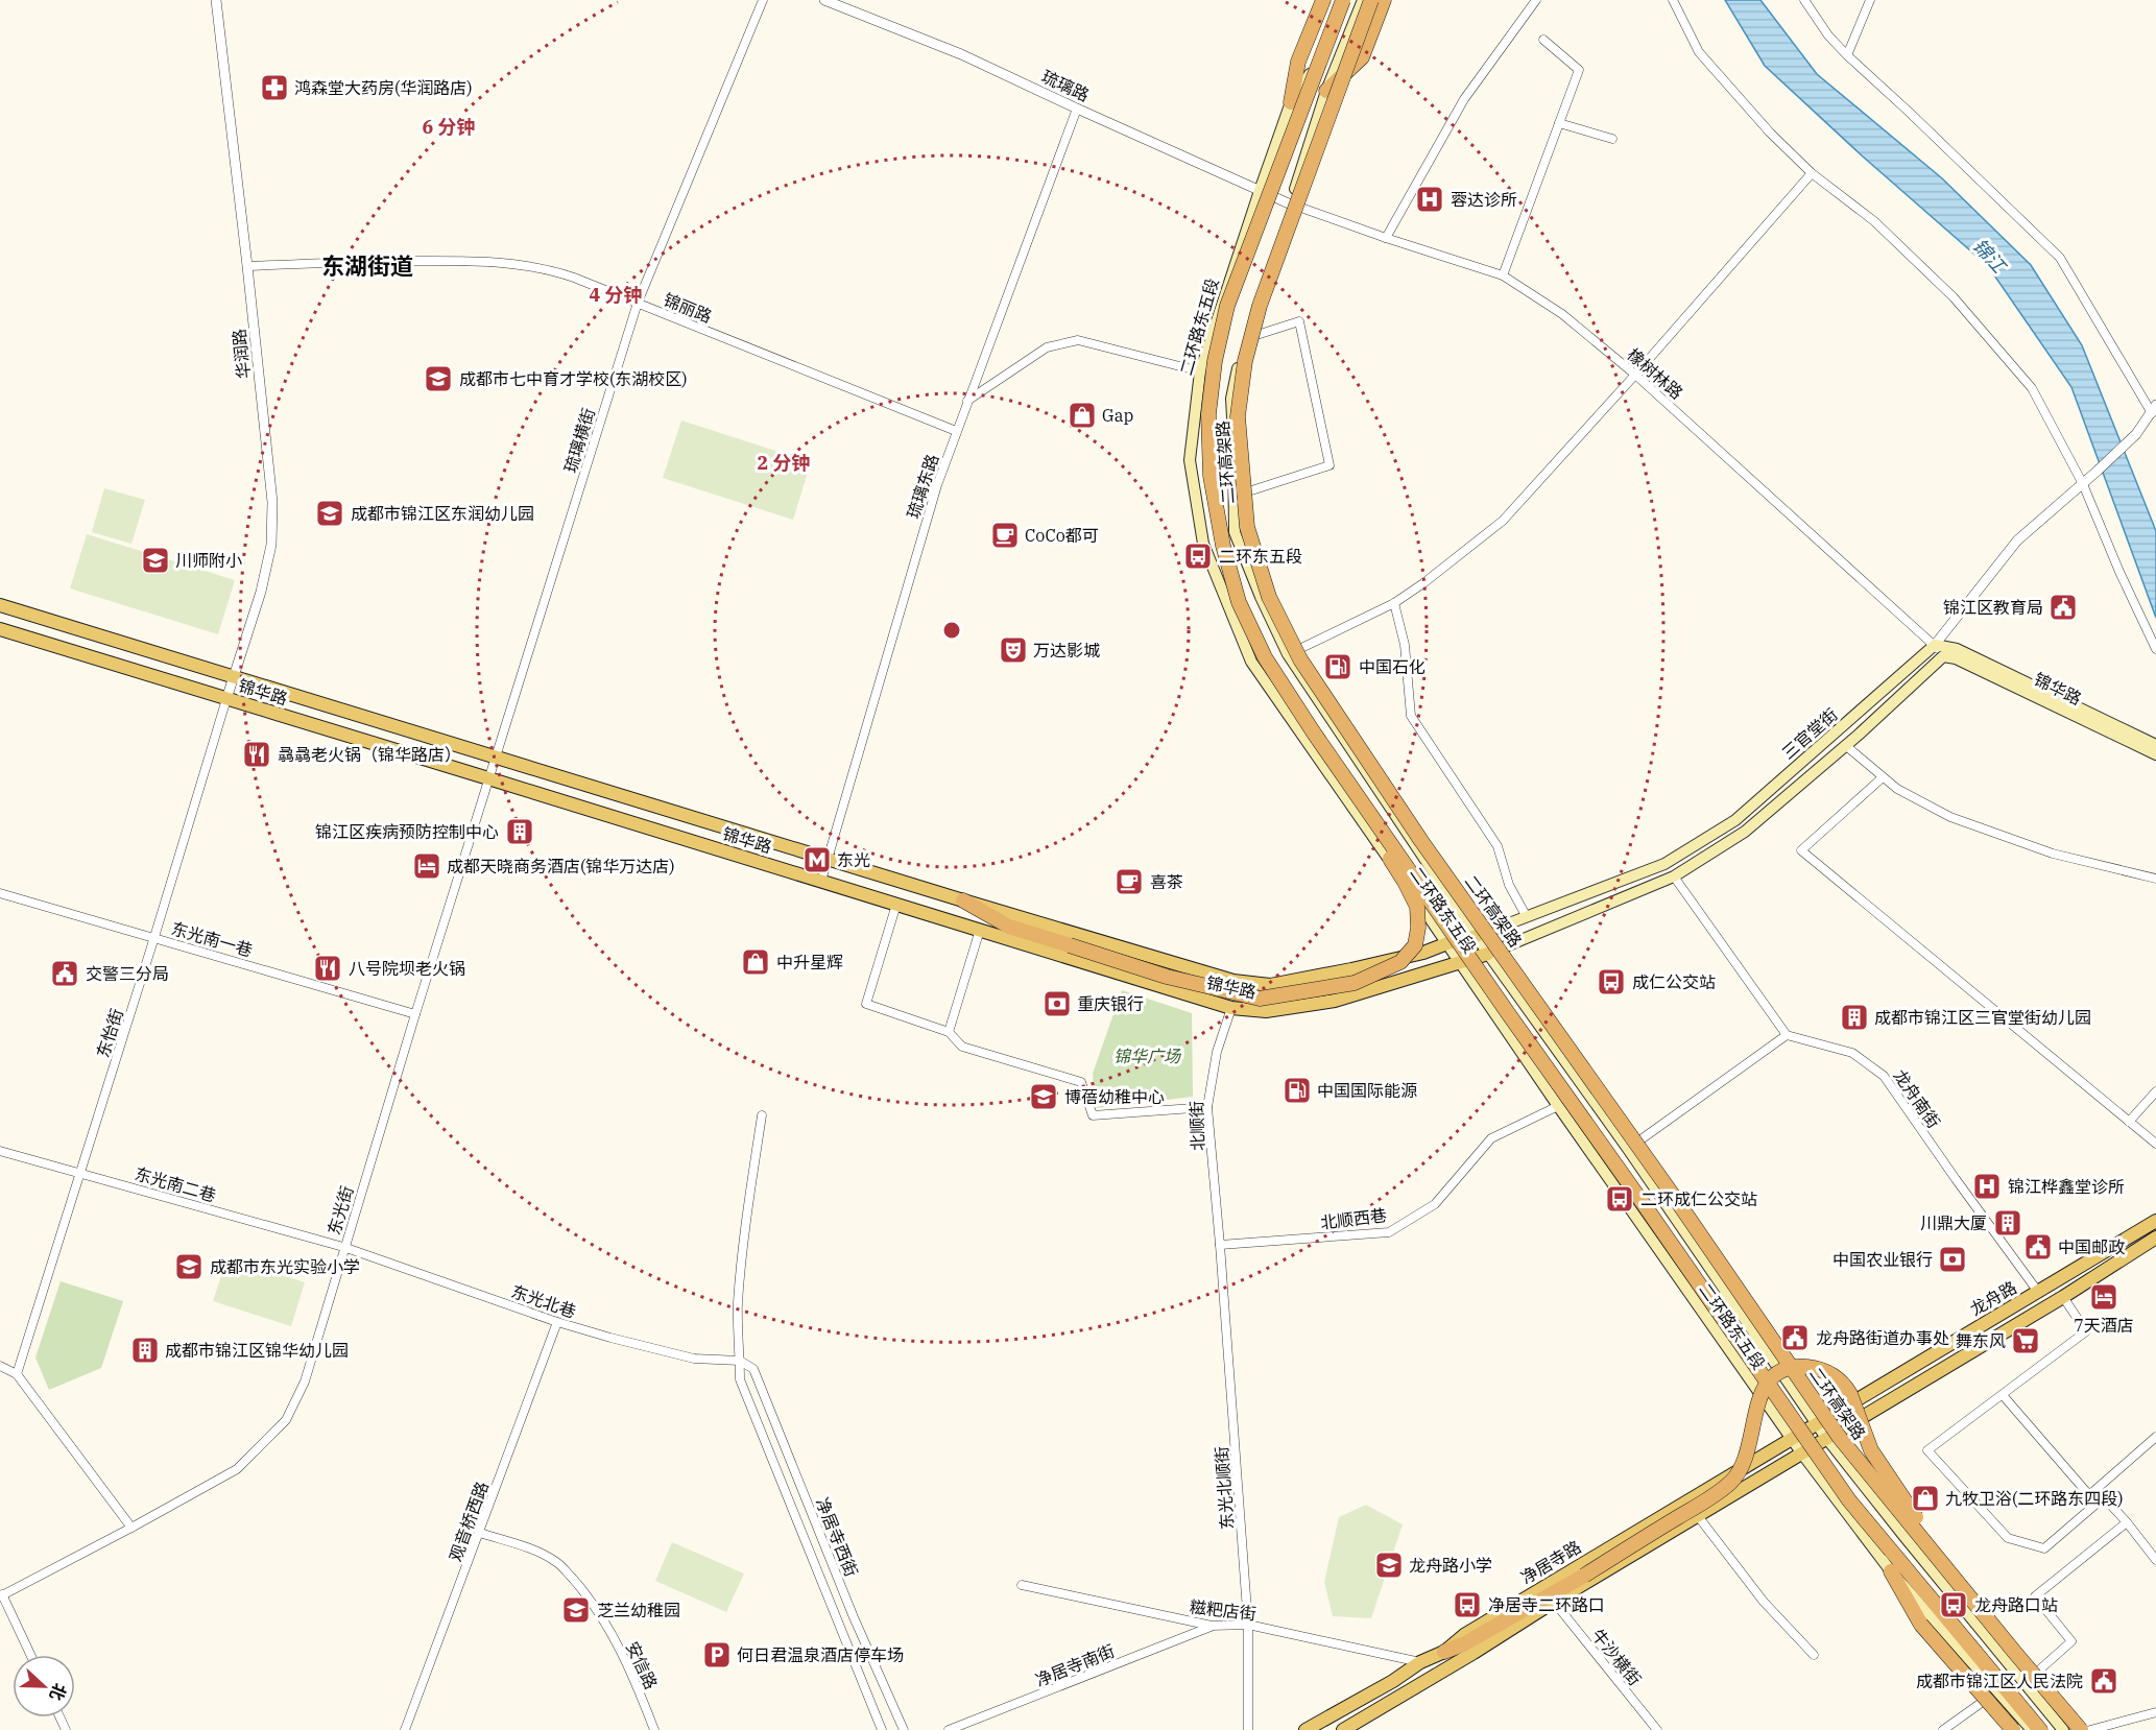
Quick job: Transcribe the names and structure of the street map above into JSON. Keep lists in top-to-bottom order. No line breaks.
{"streets":{"highway":["二环高架路"],"main road":["二环路东五段","锦华路","三官堂街","龙舟路","净居寺路"],"street":["琉璃路","锦丽路","华润路","橡树林路","琉璃横街","琉璃东路","东光南一巷","东怡街","龙舟南街","北顺街","东光南二巷","东光街","北顺西巷","东光北巷","东光北顺街","观音桥西路","净居寺西街","糍粑店街","牛沙横街","安信路","净居寺南街"]},"crossings":[["琉璃路","二环路东五段"],["琉璃路","橡树林路"],["琉璃路","琉璃东路"],["锦丽路","华润路"],["锦丽路","琉璃横街"],["锦丽路","琉璃东路"],["二环路东五段","橡树林路"],["二环路东五段","锦华路"],["二环路东五段","三官堂街"],["二环路东五段","北顺西巷"],["二环路东五段","龙舟路"],["二环路东五段","净居寺路"],["华润路","锦华路"],["华润路","东怡街"],["橡树林路","锦华路"],["橡树林路","三官堂街"],["琉璃横街","锦华路"],["琉璃横街","东光街"],["琉璃东路","锦华路"],["锦华路","三官堂街"],["锦华路","东怡街"],["锦华路","北顺街"],["锦华路","东光街"],["东光南一巷","东怡街"],["东光南一巷","东光街"],["东怡街","东光南二巷"],["龙舟南街","龙舟路"],["北顺街","北顺西巷"],["北顺街","东光北顺街"],["东光南二巷","东光街"],["东光南二巷","东光北巷"],["东光街","东光北巷"],["北顺西巷","东光北顺街"],["龙舟路","净居寺路"],["东光北巷","观音桥西路"],["东光北巷","净居寺西街"],["东光北顺街","糍粑店街"],["观音桥西路","安信路"],["净居寺路","糍粑店街"],["净居寺路","牛沙横街"],["糍粑店街","净居寺南街"]],"districts":["东湖街道"],"water":["锦江"],"parks":["锦华广场"],"places":{"pharmacy":["鸿森堂大药房(华润路店)"],"hospital":["蓉达诊所","锦江桦鑫堂诊所"],"school or university":["成都市七中育才学校(东湖校区)","成都市锦江区东润幼儿园","川师附小","博蓓幼稚中心","成都市东光实验小学","龙舟路小学","芝兰幼稚园"],"shop":["Gap","中升星辉","九牧卫浴(二环路东四段)"],"cafe":["CoCo都可","喜茶"],"bus stop":["二环东五段","成仁公交站","二环成仁公交站","净居寺二环路口","龙舟路口站"],"public building":["锦江区教育局","交警三分局","中国邮政","龙舟路街道办事处","成都市锦江区人民法院"],"theatre":["万达影城"],"fuel station":["中国石化","中国国际能源"],"restaurant":["骉骉老火锅（锦华路店）","八号院坝老火锅"],"building":["锦江区疾病预防控制中心","成都市锦江区三官堂街幼儿园","川鼎大厦","成都市锦江区锦华幼儿园"],"metro station":["东光"],"hotel":["成都天晓商务酒店(锦华万达店)","7天酒店"],"bank":["重庆银行","中国农业银行"],"supermarket":["舞东风"],"parking":["何日君温泉酒店停车场"]},"north":"right","rings":["6 分钟","4 分钟","2 分钟"]}
